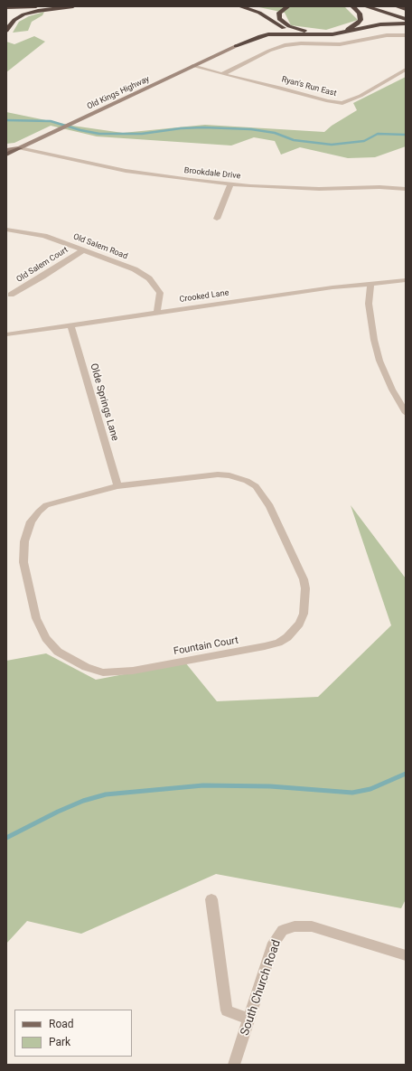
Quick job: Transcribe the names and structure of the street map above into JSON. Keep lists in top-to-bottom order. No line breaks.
{"streets":{"street":["Ryan's Run East","Old Kings Highway","Brookdale Drive","Old Salem Road","Old Salem Court","Crooked Lane","Olde Springs Lane","Fountain Court","South Church Road"]},"crossings":[["Ryan's Run East","Old Kings Highway"],["Old Kings Highway","Brookdale Drive"],["Old Salem Road","Old Salem Court"],["Old Salem Road","Crooked Lane"],["Crooked Lane","Olde Springs Lane"],["Olde Springs Lane","Fountain Court"]],"legend":["Road","Park"]}
